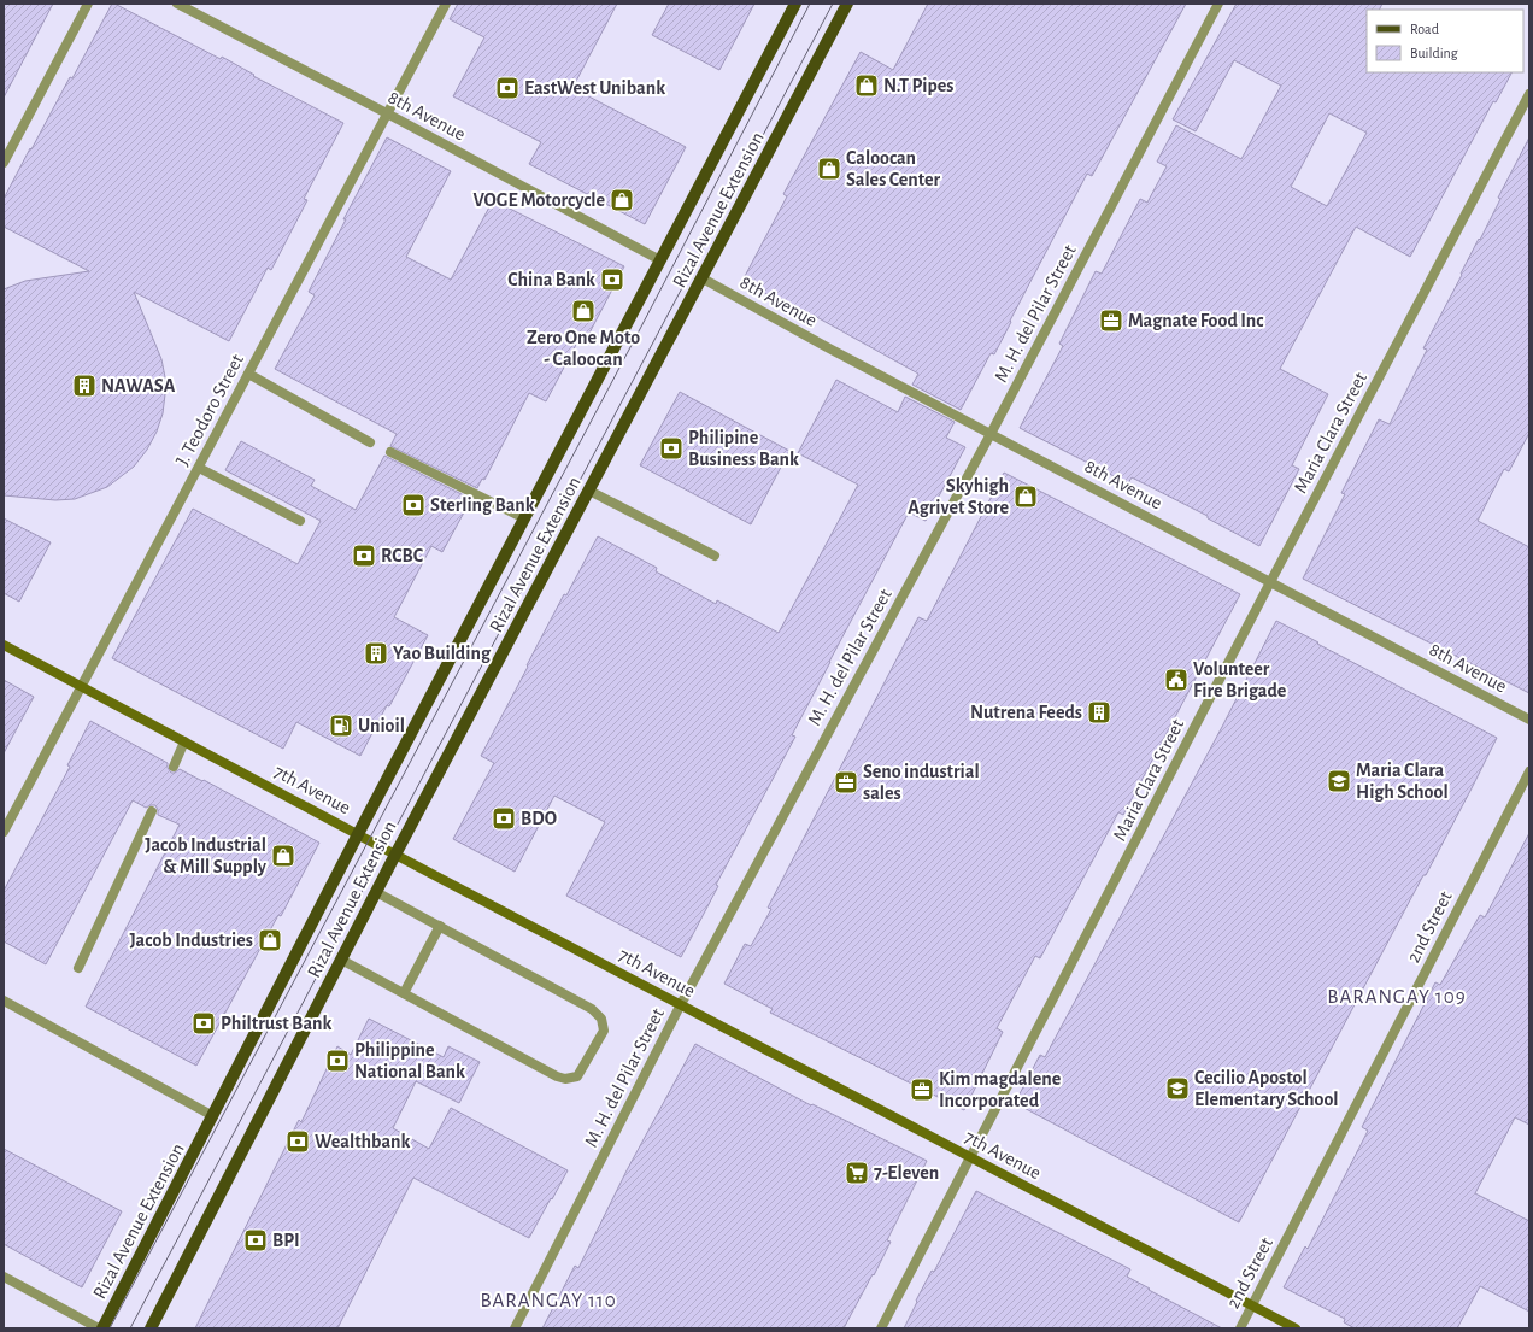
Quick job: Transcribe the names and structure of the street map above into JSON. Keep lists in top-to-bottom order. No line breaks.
{"streets":{"main road":["Rizal Avenue Extension"],"street":["8th Avenue","M. H. del Pilar Street","J. Teodoro Street","Maria Clara Street","7th Avenue","2nd Street"]},"crossings":[["8th Avenue","Rizal Avenue Extension"],["8th Avenue","M. H. del Pilar Street"],["8th Avenue","J. Teodoro Street"],["8th Avenue","Maria Clara Street"],["Rizal Avenue Extension","7th Avenue"],["M. H. del Pilar Street","7th Avenue"],["J. Teodoro Street","7th Avenue"],["Maria Clara Street","7th Avenue"],["7th Avenue","2nd Street"]],"districts":["BARANGAY 109","BARANGAY 110"],"places":{"shop":["N.T Pipes","Caloocan Sales Center","VOGE Motorcycle","Zero One Moto - Caloocan","Skyhigh Agrivet Store","Jacob Industrial & Mill Supply","Jacob Industries"],"bank":["EastWest Unibank","China Bank","Philipine Business Bank","Sterling Bank","RCBC","BDO","Philtrust Bank","Philippine National Bank","Wealthbank","BPI"],"office":["Magnate Food Inc","Seno industrial sales","Kim magdalene Incorporated"],"building":["NAWASA","Yao Building","Nutrena Feeds"],"public building":["Volunteer Fire Brigade"],"fuel station":["Unioil"],"school or university":["Maria Clara High School","Cecilio Apostol Elementary School"],"supermarket":["7-Eleven"]},"legend":["Road","Building"]}
